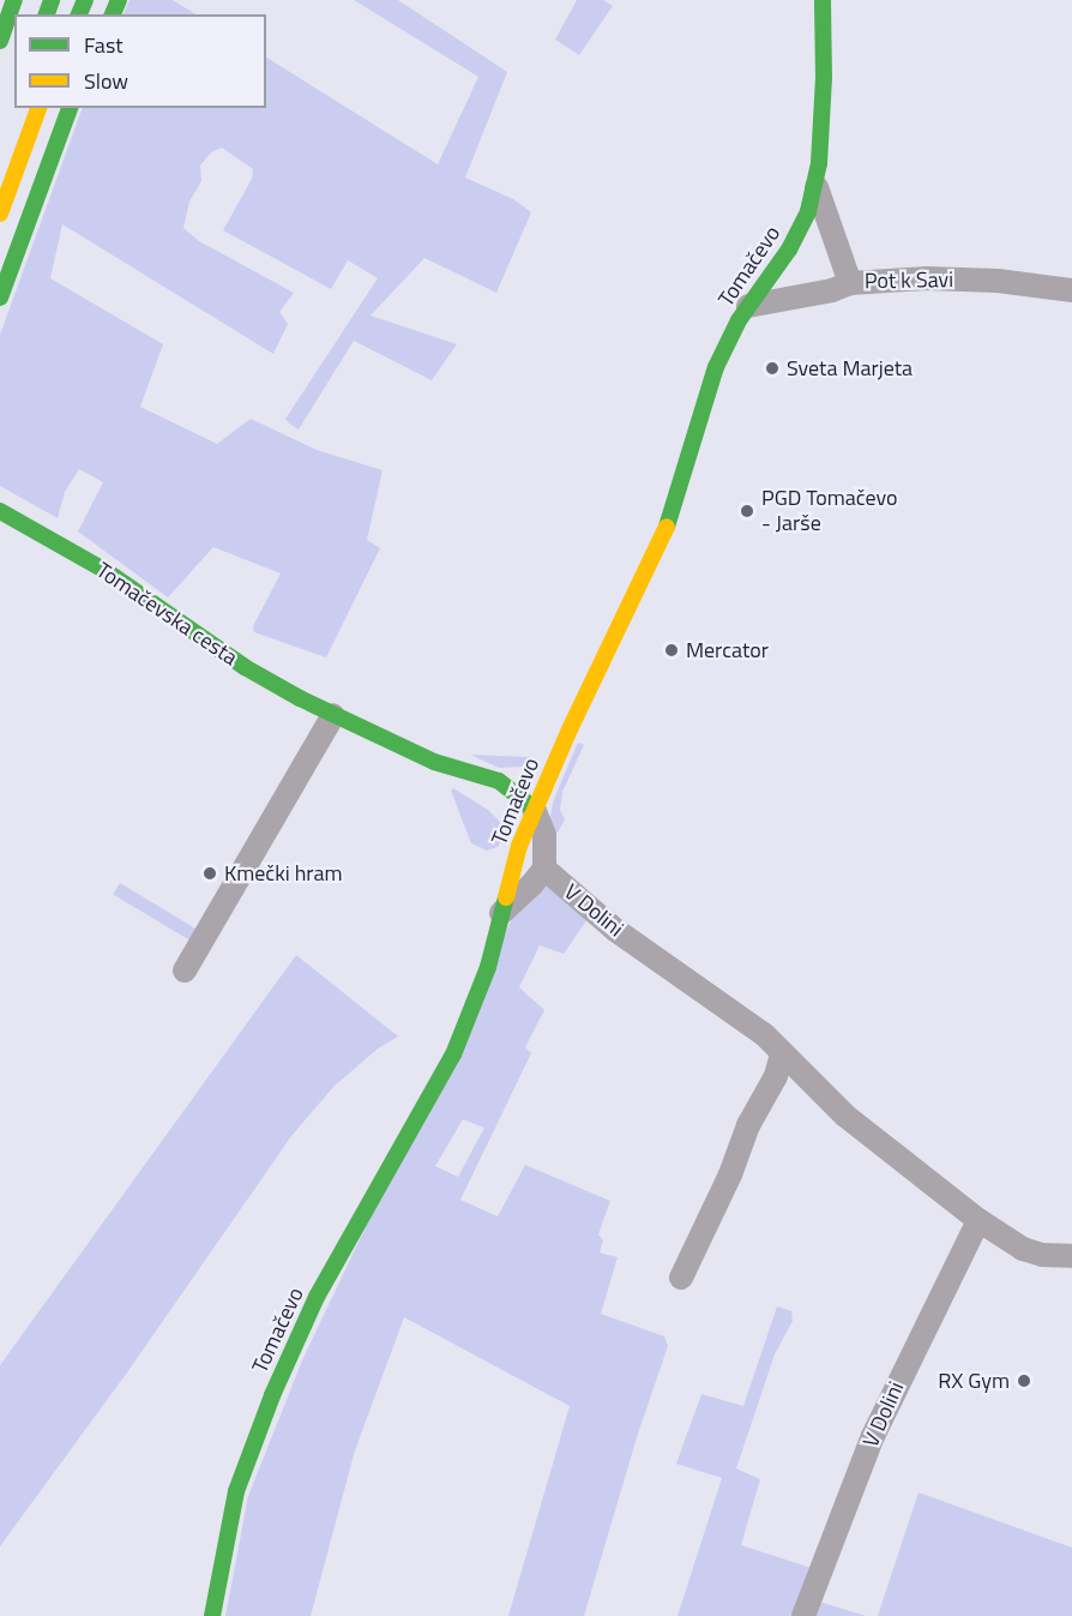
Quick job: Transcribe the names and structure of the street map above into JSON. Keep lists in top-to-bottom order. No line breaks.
{"streets":{"main road":["Tomačevo","Tomačevska cesta"],"street":["Pot k Savi","V Dolini"]},"crossings":[["Tomačevo","Pot k Savi"],["Tomačevo","Tomačevska cesta"],["Tomačevo","V Dolini"],["Tomačevska cesta","V Dolini"]],"places":["Sveta Marjeta","PGD Tomačevo - Jarše","Mercator","Kmečki hram","RX Gym"],"legend":["Fast","Slow"]}
